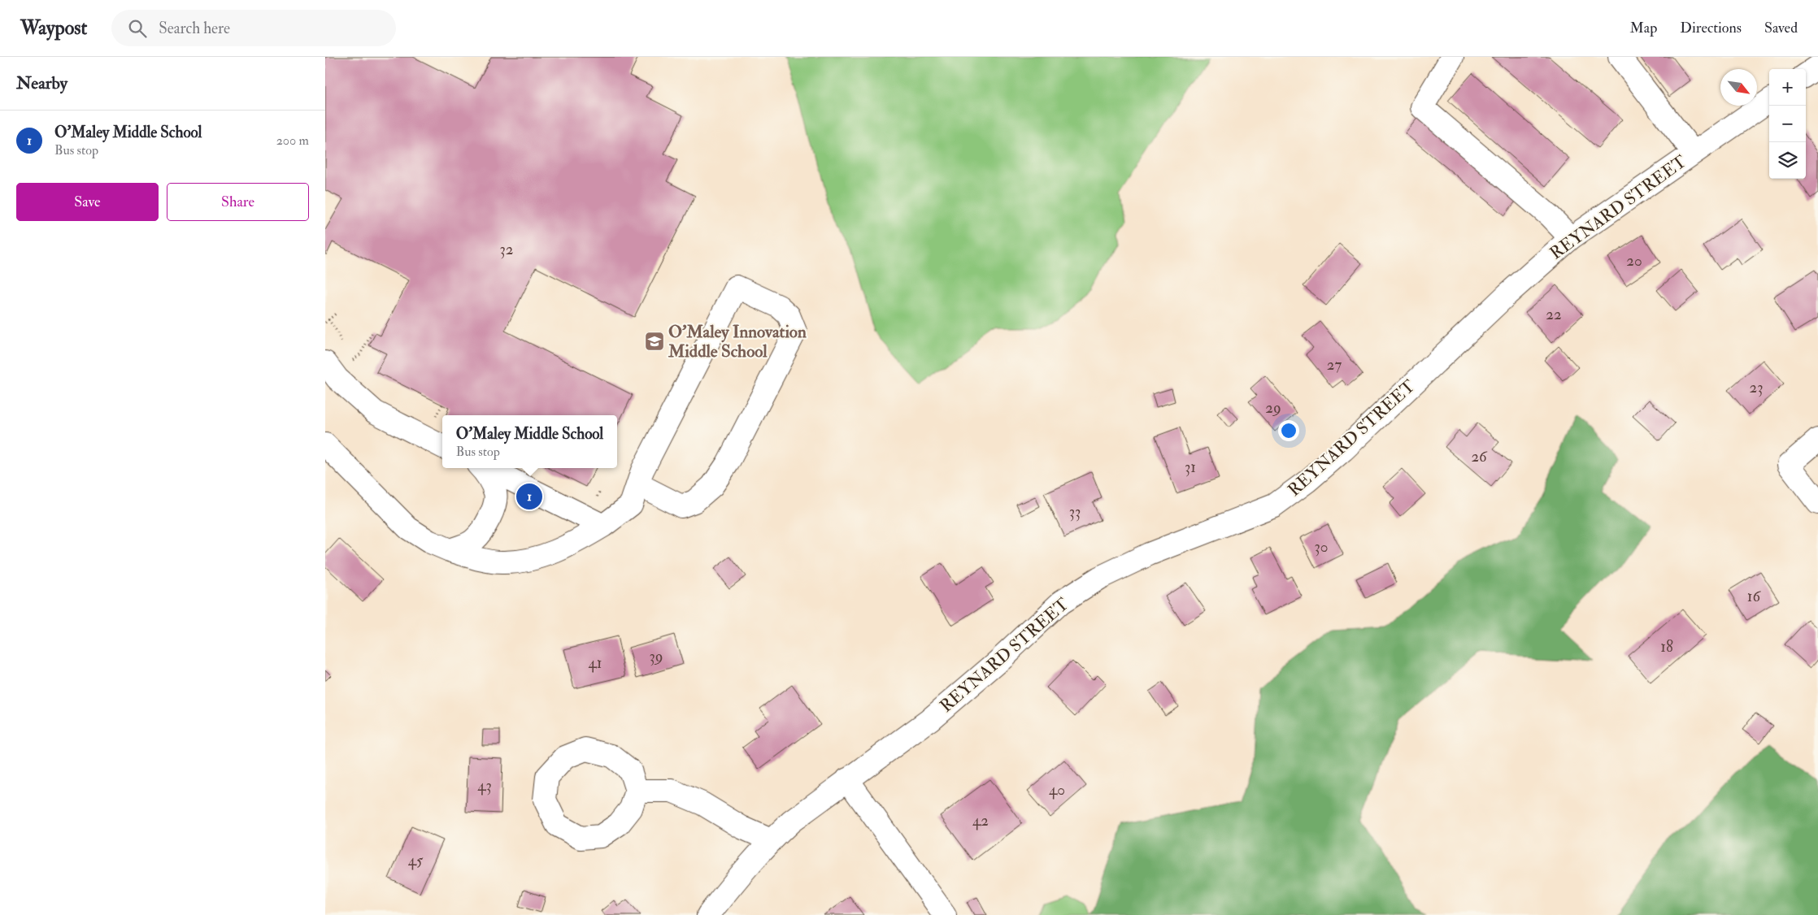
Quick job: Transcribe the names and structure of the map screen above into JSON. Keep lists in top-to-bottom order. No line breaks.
{"streets":{"street":["REYNARD STREET"]},"places":{"school or university":["O'Maley Innovation Middle School"]},"house_numbers":["32","20","22","27","23","29","26","31","33","30","16","18","39","41","43","40","42","45"],"north":"bottom right","page":{"header":"Waypost","search":"Search here","nav":["Map","Directions","Saved"],"heading":"Nearby","map_buttons":["+","−"],"list":[{"mark":"1","name":"O'Maley Middle School","note":"Bus stop","value":"200 m"}],"buttons":["Save","Share"],"popup":["O'Maley Middle School","Bus stop"],"pins":"1"}}
